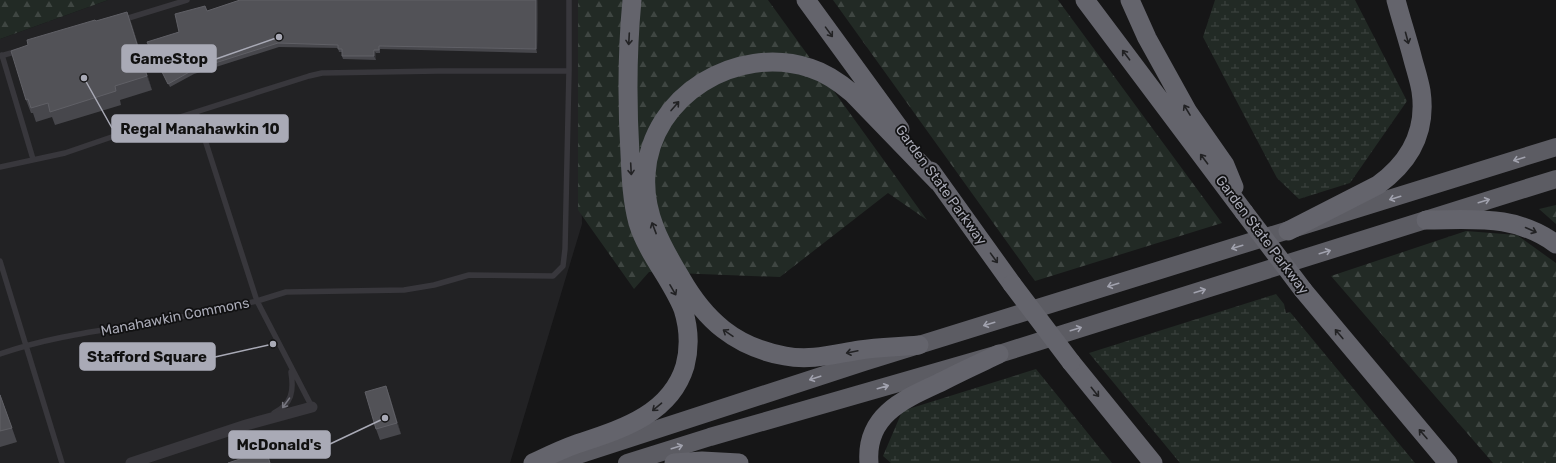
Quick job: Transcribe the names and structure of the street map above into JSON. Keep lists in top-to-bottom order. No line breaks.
{"streets":{"highway":["Garden State Parkway"],"lane":["Manahawkin Commons"]},"places":["GameStop","Regal Manahawkin 10","Stafford Square","McDonald's"]}
